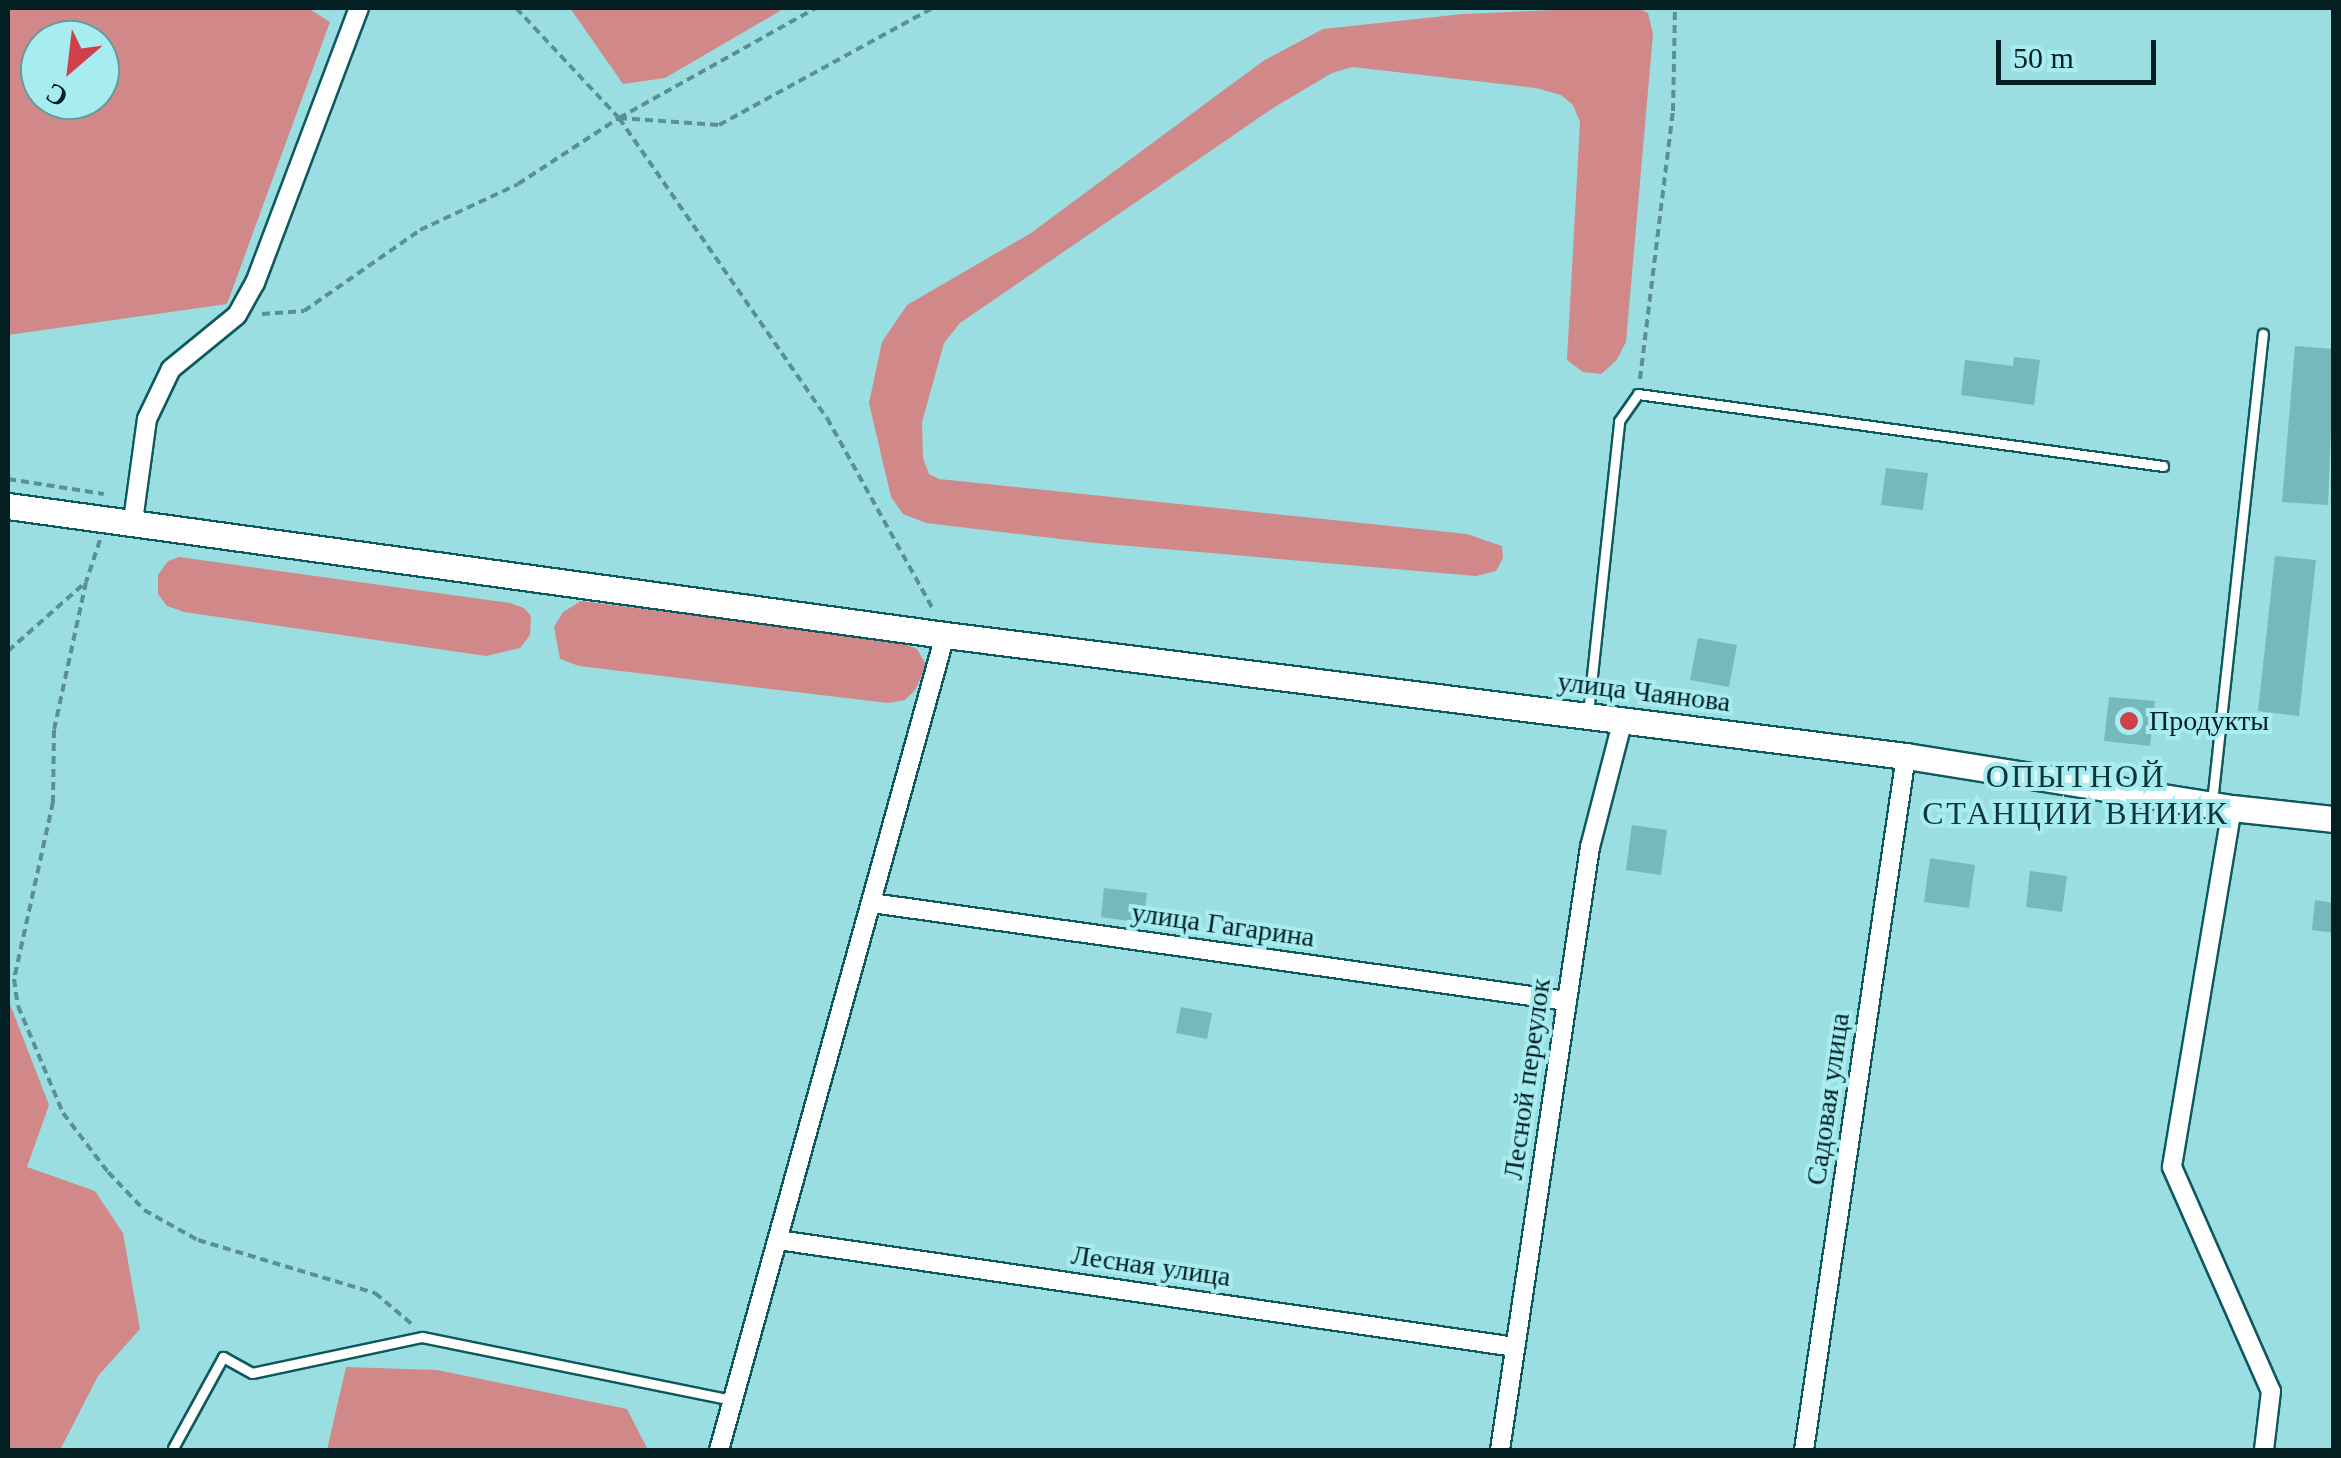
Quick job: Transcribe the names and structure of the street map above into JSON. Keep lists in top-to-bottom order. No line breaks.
{"streets":{"street":["улица Чаянова","улица Гагарина","Лесной переулок","Садовая улица","Лесная улица"]},"crossings":[["улица Чаянова","Лесной переулок"],["улица Чаянова","Садовая улица"],["улица Гагарина","Лесной переулок"],["Лесной переулок","Лесная улица"]],"districts":["ОПЫТНОЙ СТАНЦИИ ВНИИК"],"places":["Продукты"],"scale_bar":"50 m","north":"bottom left"}
